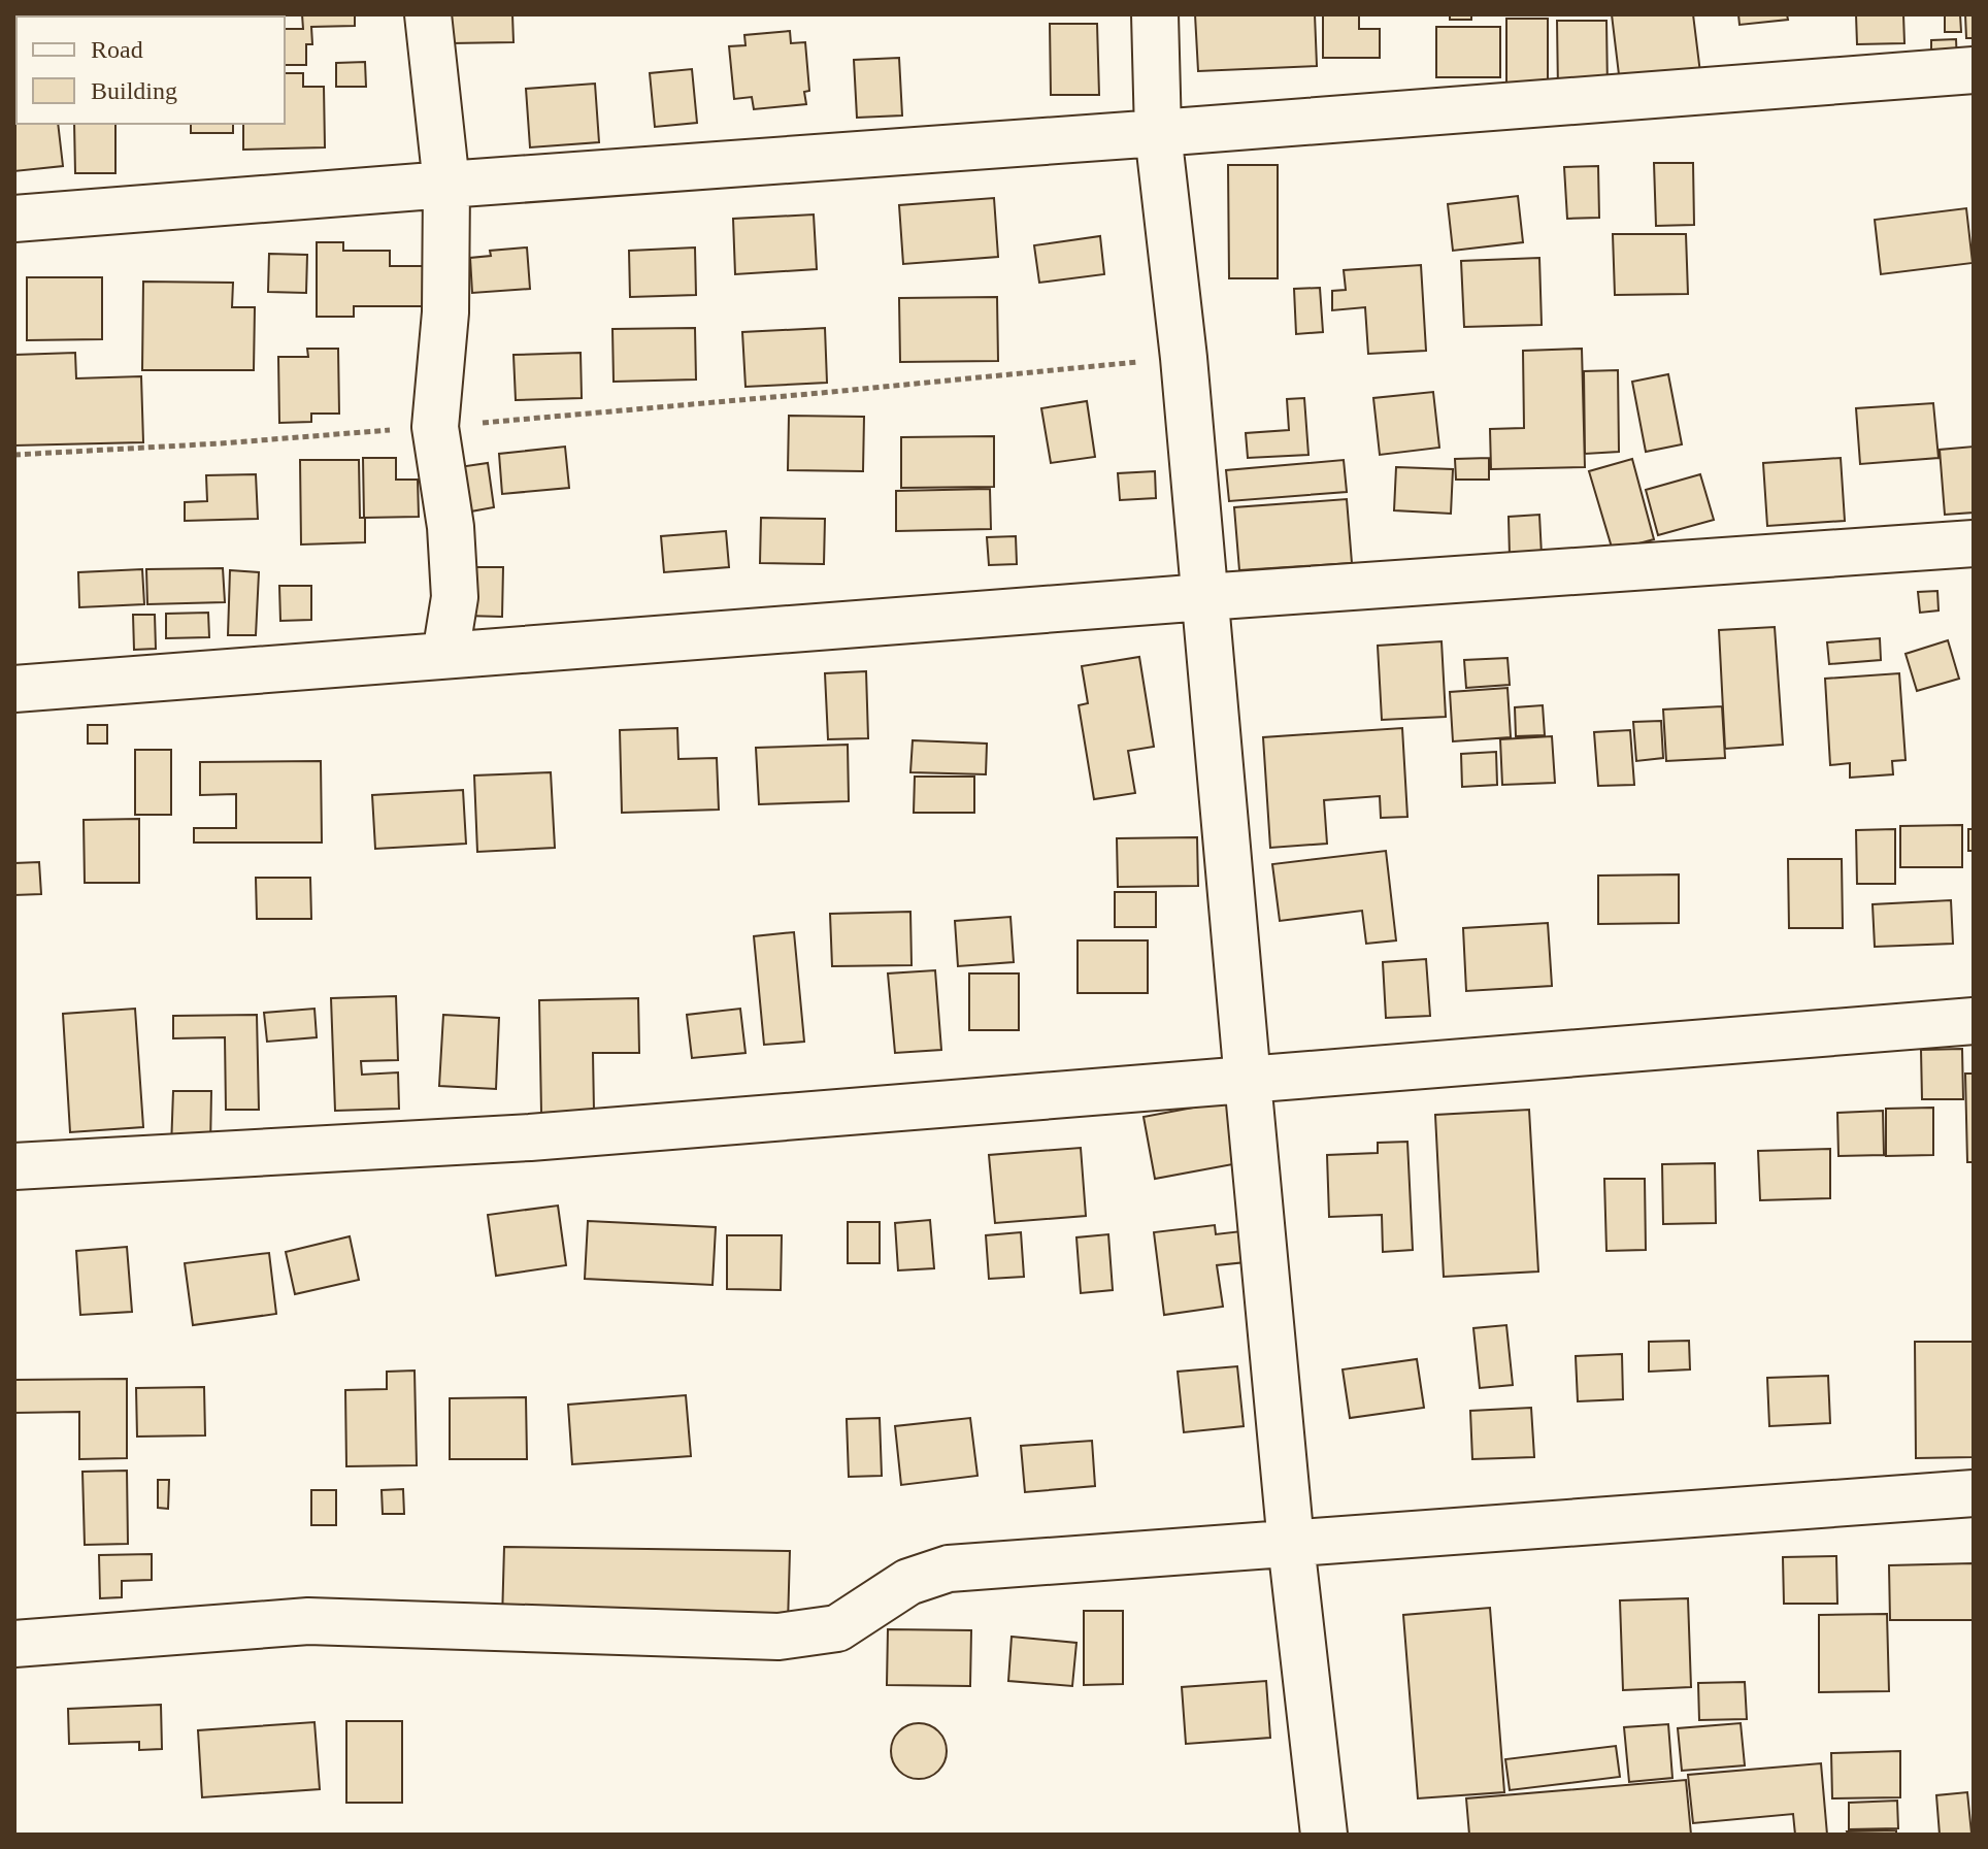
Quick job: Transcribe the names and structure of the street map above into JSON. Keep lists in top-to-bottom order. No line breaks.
{"legend":["Road","Building"]}
